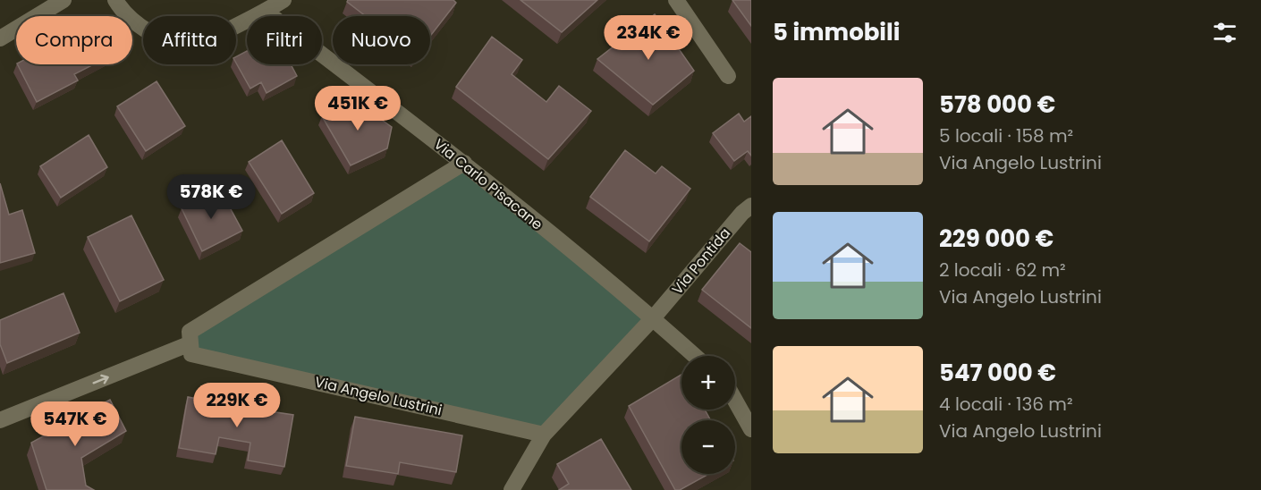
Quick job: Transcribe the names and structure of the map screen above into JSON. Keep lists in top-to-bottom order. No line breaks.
{"streets":{"street":["Via Carlo Pisacane","Via Pontida","Via Angelo Lustrini"]},"crossings":[["Via Carlo Pisacane","Via Pontida"]],"page":{"heading":"5 immobili","price":["234K €","451K €","578K €","229K €","547K €"],"chip":["Compra","Affitta","Filtri","Nuovo"],"list":[{"name":"578 000 €","note":"5 locali · 158 m² · Via Angelo Lustrini"},{"name":"229 000 €","note":"2 locali · 62 m² · Via Angelo Lustrini"},{"name":"547 000 €","note":"4 locali · 136 m² · Via Angelo Lustrini"}],"map_buttons":["+","−"]}}
